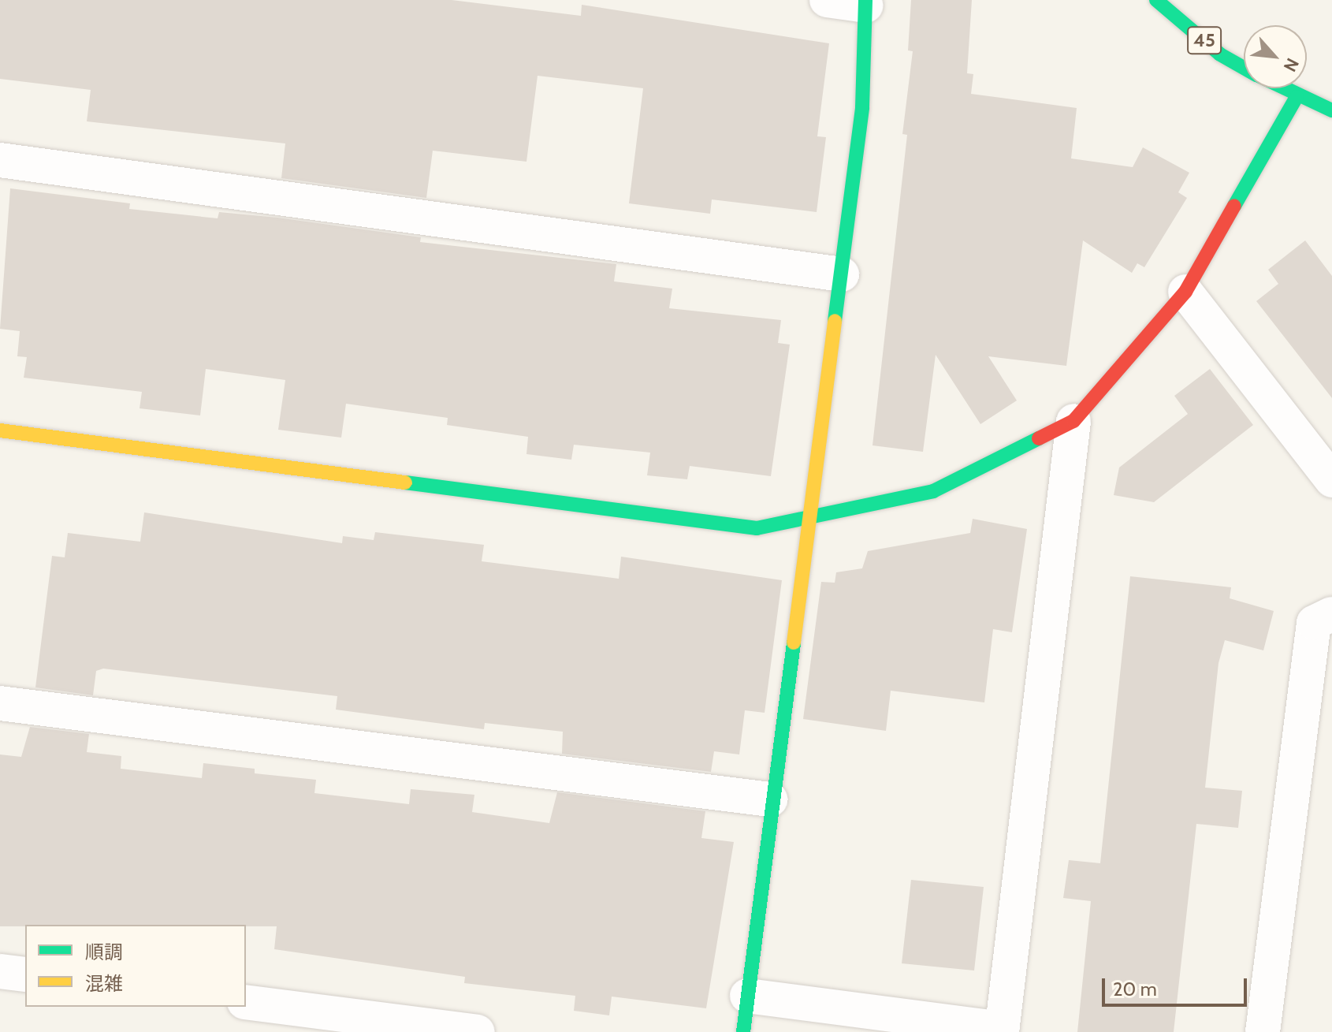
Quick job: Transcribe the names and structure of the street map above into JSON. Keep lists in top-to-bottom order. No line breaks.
{"streets":{"street":["45"]},"legend":["順調","混雑"],"scale_bar":"20 m","north":"bottom right"}
